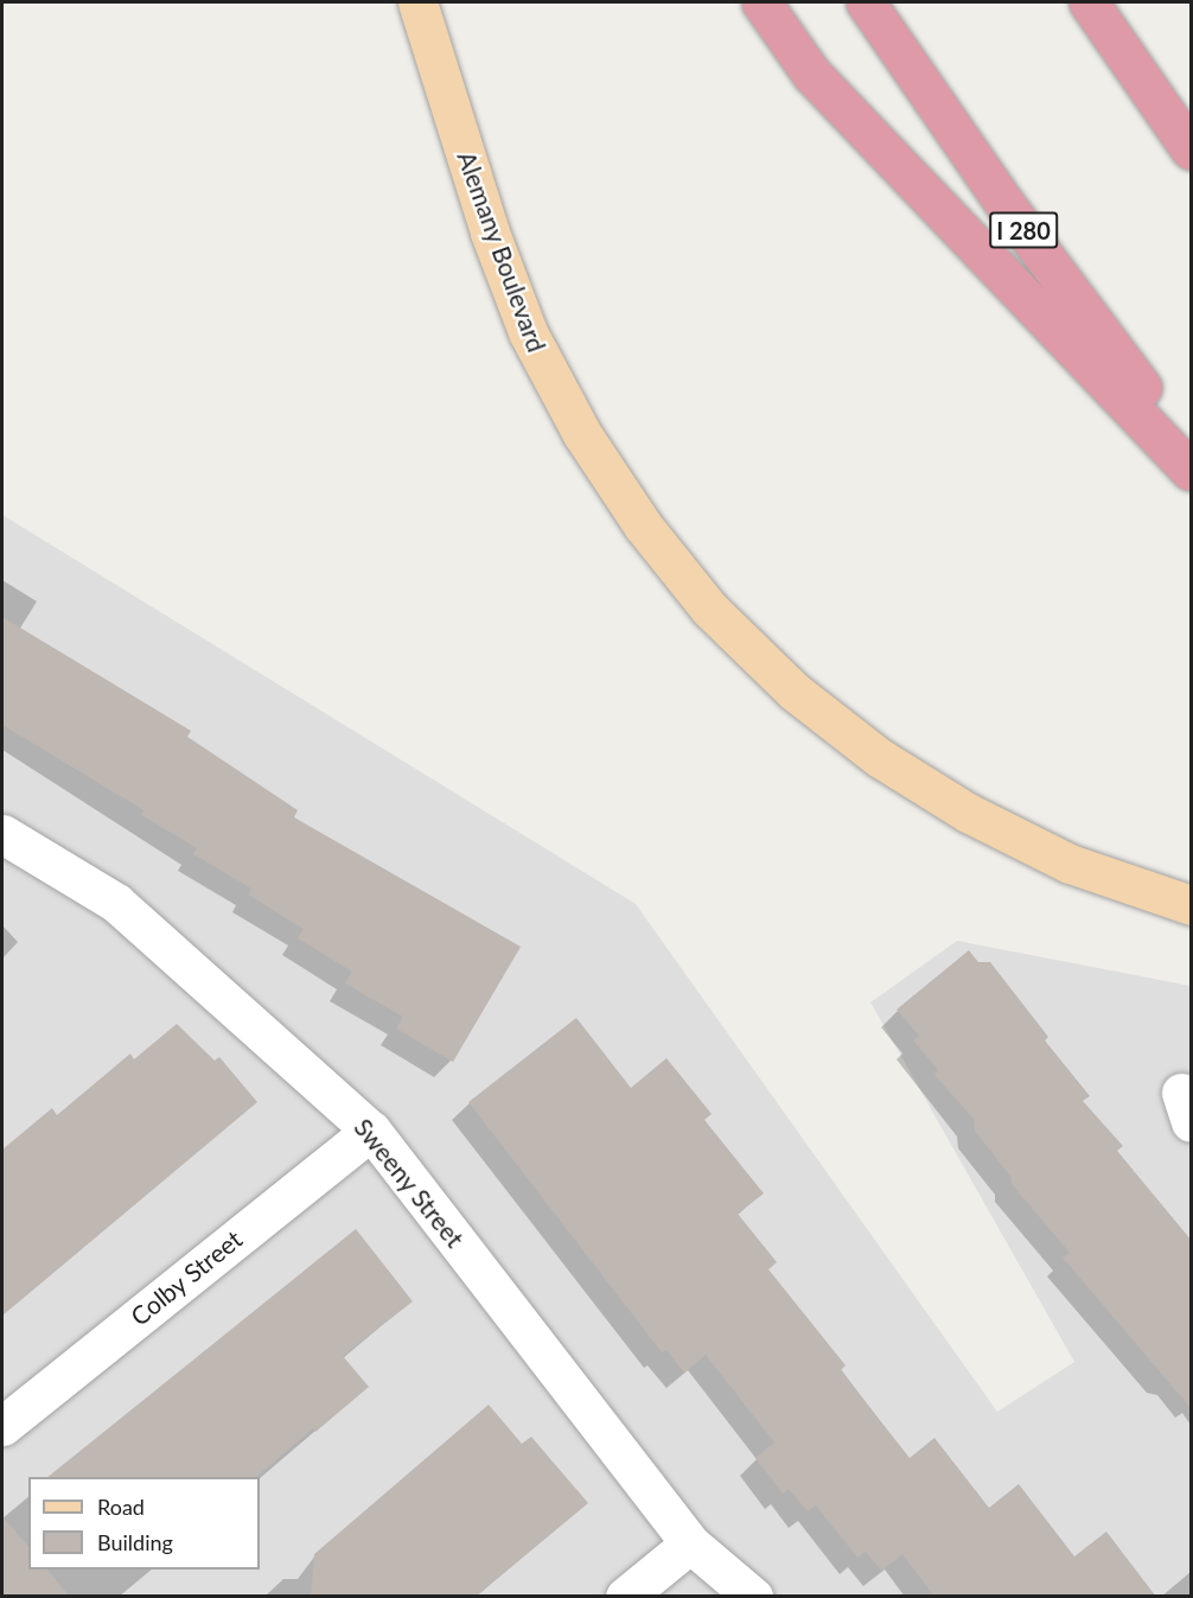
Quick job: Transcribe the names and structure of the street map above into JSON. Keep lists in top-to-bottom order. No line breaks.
{"streets":{"highway":["I 280"],"main road":["Alemany Boulevard"],"street":["Sweeny Street","Colby Street"]},"crossings":[["Sweeny Street","Colby Street"]],"legend":["Road","Building"]}
